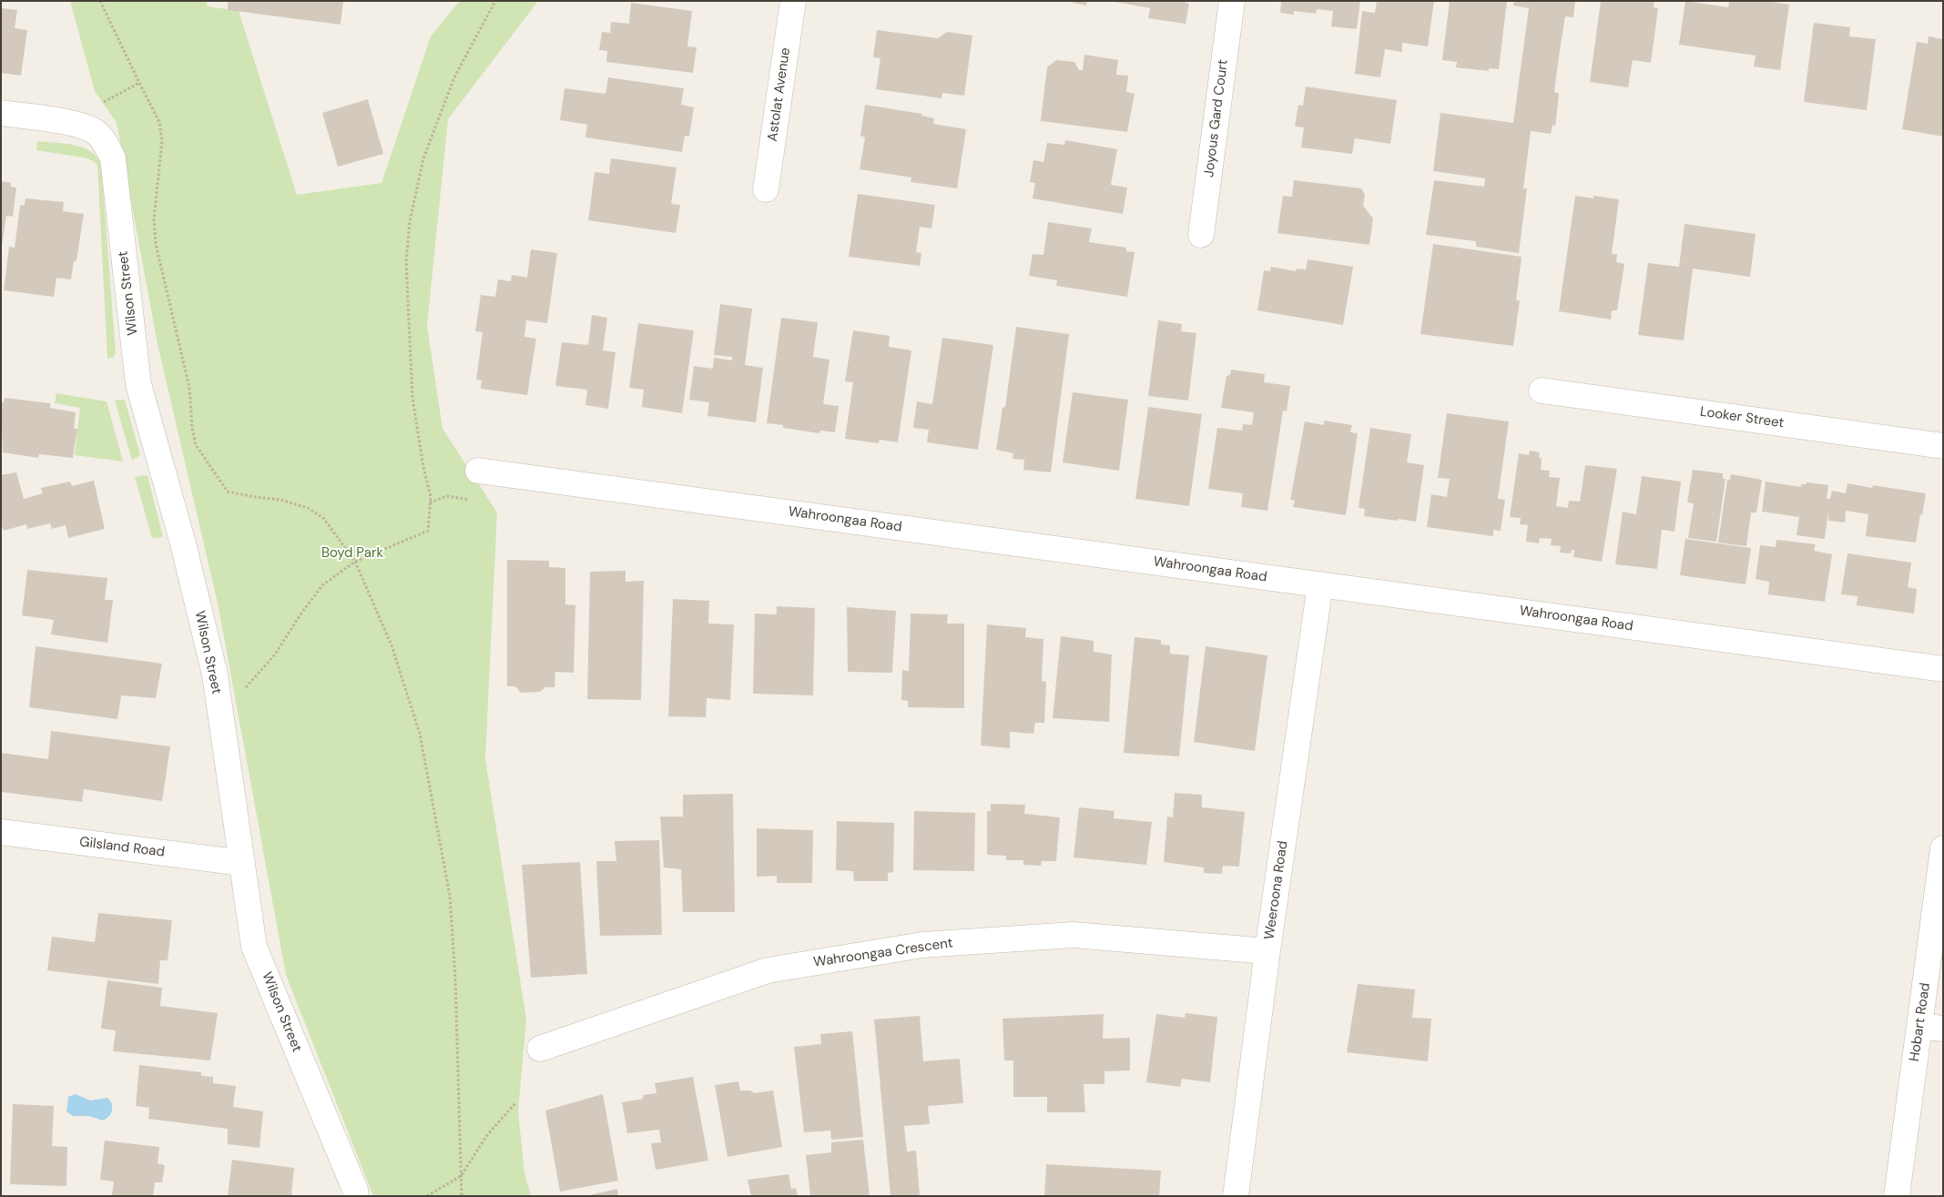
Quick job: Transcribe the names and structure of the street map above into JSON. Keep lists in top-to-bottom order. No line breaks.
{"streets":{"street":["Astolat Avenue","Joyous Gard Court","Wilson Street","Looker Street","Wahroongaa Road","Gilsland Road","Weeroona Road","Wahroongaa Crescent","Hobart Road"]},"crossings":[["Wilson Street","Gilsland Road"],["Wahroongaa Road","Weeroona Road"],["Weeroona Road","Wahroongaa Crescent"]],"parks":["Boyd Park"]}
